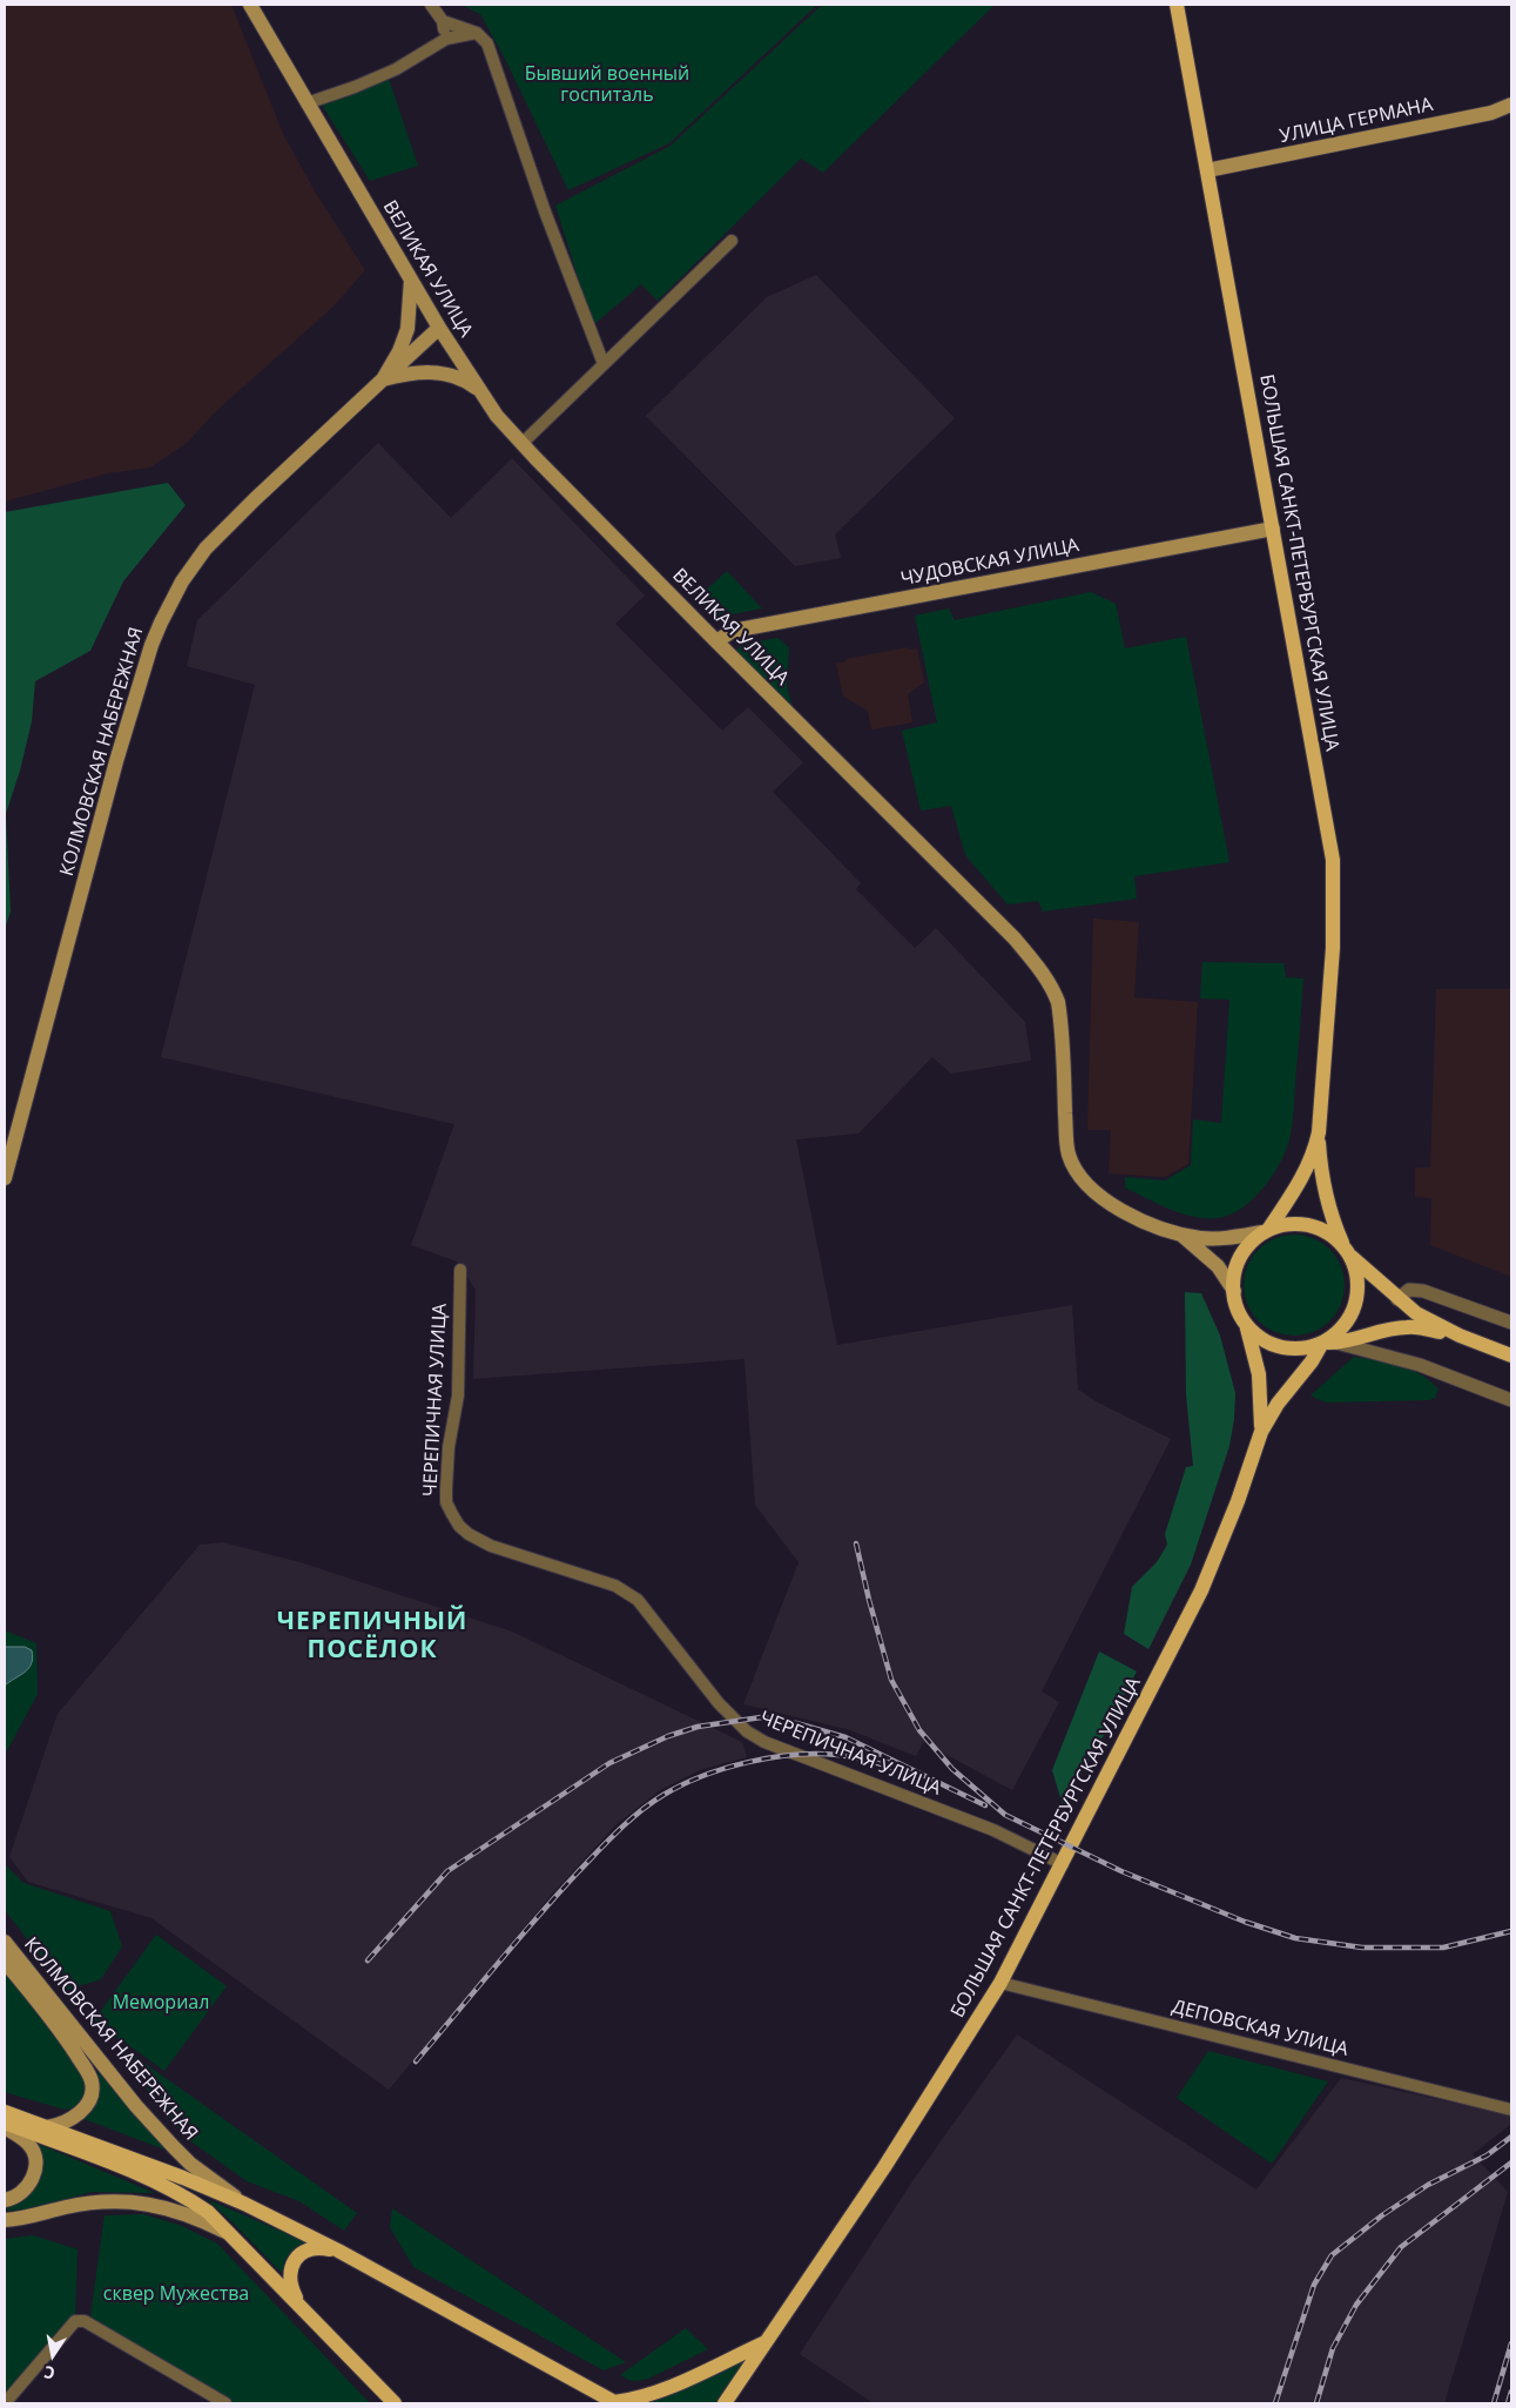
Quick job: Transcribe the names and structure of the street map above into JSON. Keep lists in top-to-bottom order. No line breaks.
{"streets":{"main road":["УЛИЦА ГЕРМАНА","ВЕЛИКАЯ УЛИЦА","ЧУДОВСКАЯ УЛИЦА","БОЛЬШАЯ САНКТ-ПЕТЕРБУРГСКАЯ УЛИЦА","КОЛМОВСКАЯ НАБЕРЕЖНАЯ"],"street":["ЧЕРЕПИЧНАЯ УЛИЦА","ДЕПОВСКАЯ УЛИЦА"]},"crossings":[["УЛИЦА ГЕРМАНА","БОЛЬШАЯ САНКТ-ПЕТЕРБУРГСКАЯ УЛИЦА"],["ВЕЛИКАЯ УЛИЦА","ЧУДОВСКАЯ УЛИЦА"],["ВЕЛИКАЯ УЛИЦА","КОЛМОВСКАЯ НАБЕРЕЖНАЯ"],["ЧУДОВСКАЯ УЛИЦА","БОЛЬШАЯ САНКТ-ПЕТЕРБУРГСКАЯ УЛИЦА"],["БОЛЬШАЯ САНКТ-ПЕТЕРБУРГСКАЯ УЛИЦА","ЧЕРЕПИЧНАЯ УЛИЦА"],["БОЛЬШАЯ САНКТ-ПЕТЕРБУРГСКАЯ УЛИЦА","ДЕПОВСКАЯ УЛИЦА"]],"districts":["ЧЕРЕПИЧНЫЙ ПОСЁЛОК"],"parks":["Бывший военный госпиталь","Мемориал","сквер Мужества"],"north":"bottom"}
